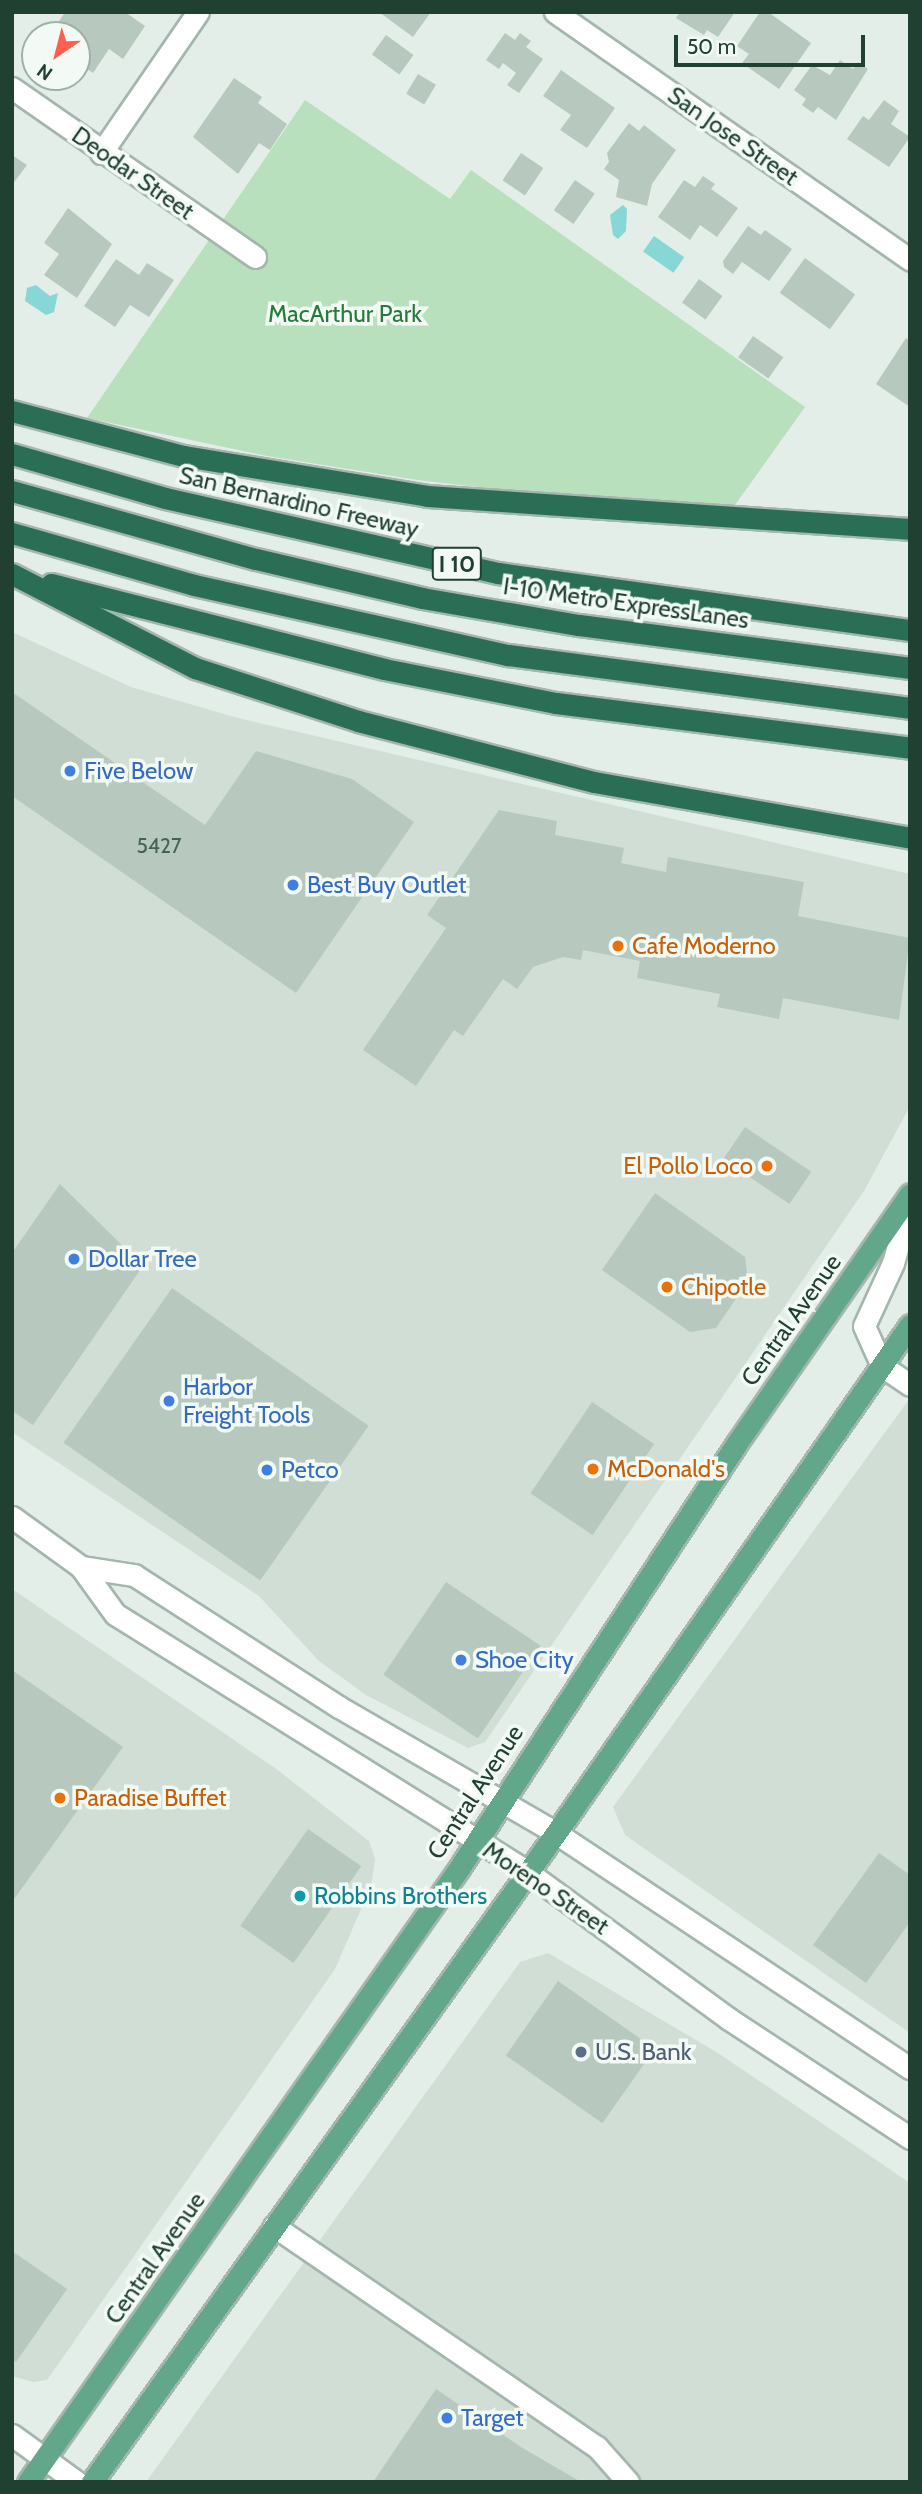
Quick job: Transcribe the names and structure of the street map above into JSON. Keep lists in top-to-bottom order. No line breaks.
{"streets":{"highway":["San Bernardino Freeway","I 10","I-10 Metro ExpressLanes"],"main road":["Central Avenue"],"street":["San Jose Street","Deodar Street","Moreno Street"]},"crossings":[["Central Avenue","Moreno Street"]],"parks":["MacArthur Park"],"places":["Five Below","Best Buy Outlet","Cafe Moderno","El Pollo Loco","Dollar Tree","Chipotle","Harbor Freight Tools","McDonald's","Petco","Shoe City","Paradise Buffet","Robbins Brothers","U.S. Bank","Target"],"house_numbers":["5427"],"scale_bar":"50 m","north":"bottom left"}
